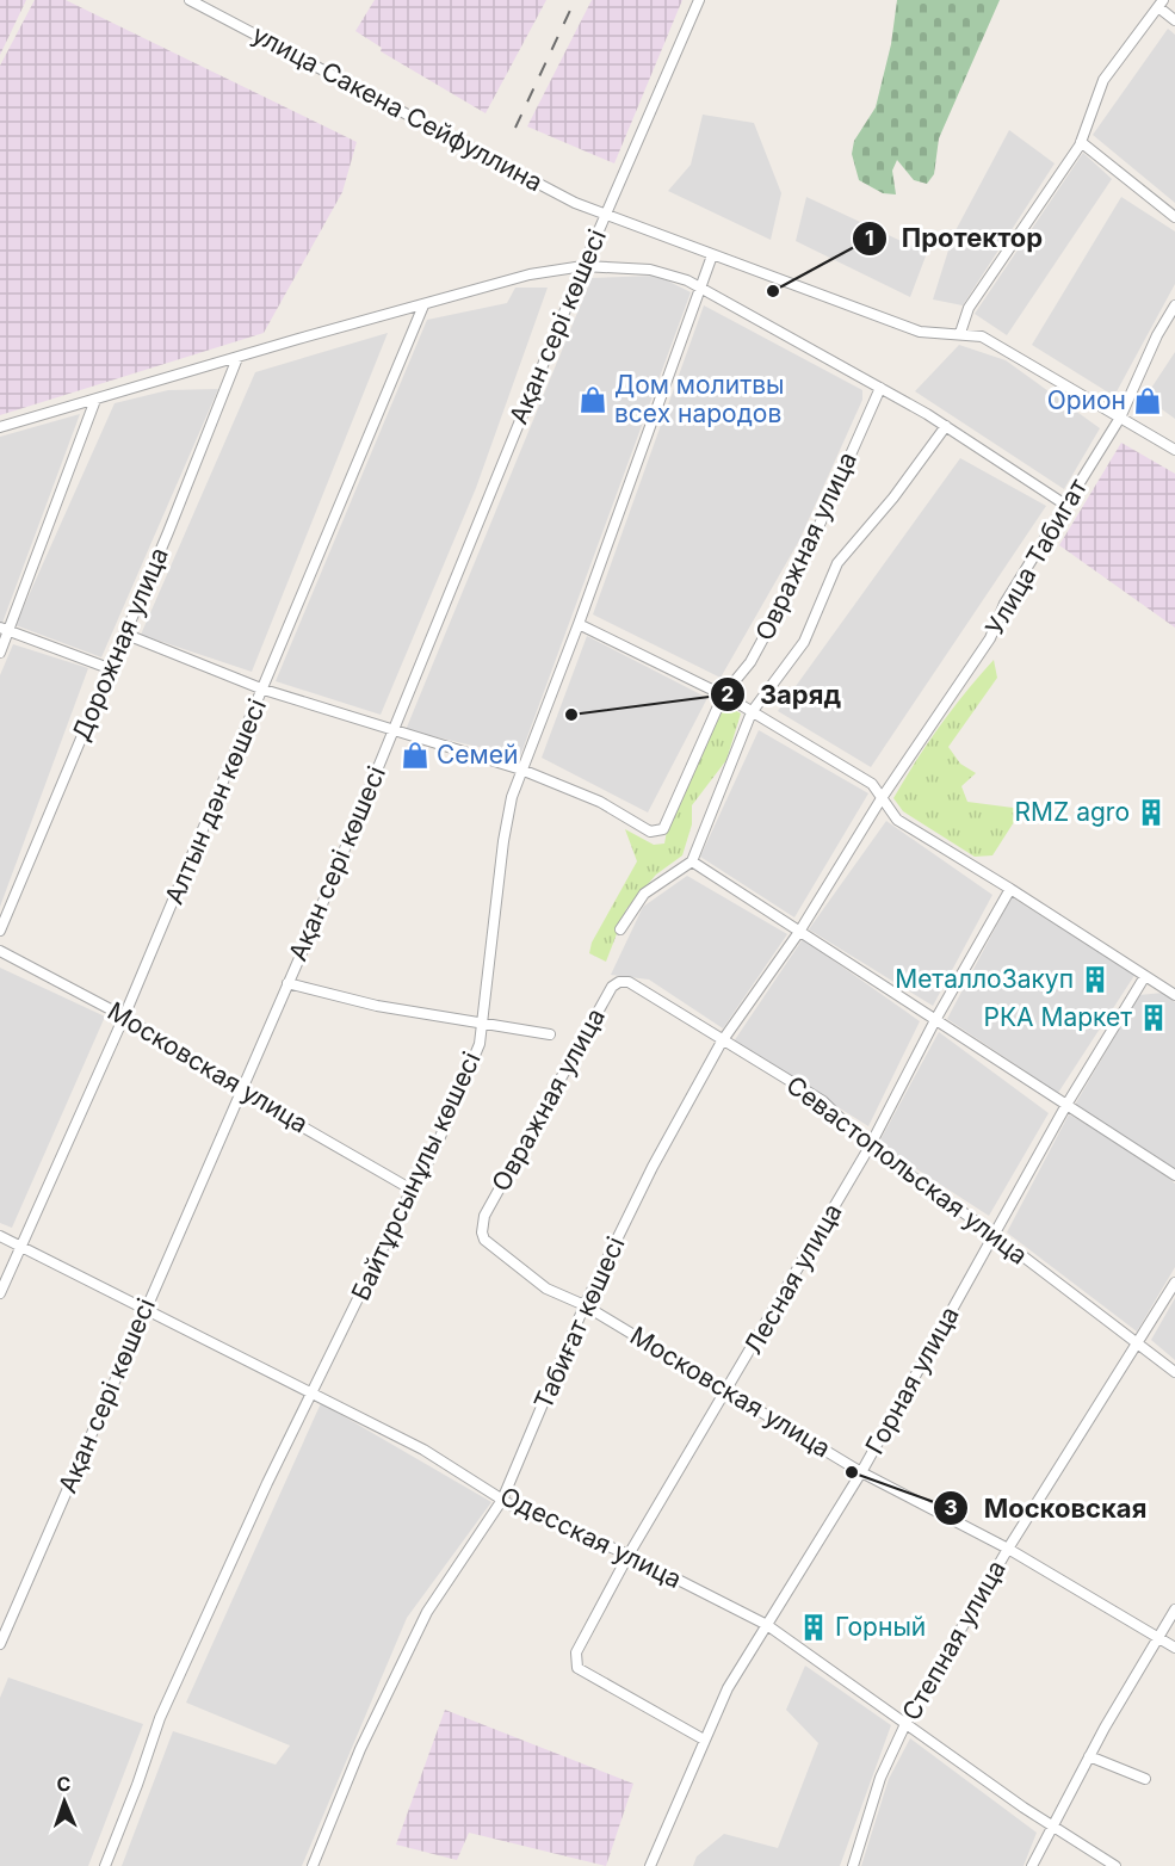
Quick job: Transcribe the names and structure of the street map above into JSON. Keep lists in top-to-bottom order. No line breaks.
{"streets":{"street":["улица Сакена Сейфуллина","Ақан сері көшесі","Овражная улица","Улица Табигат","Дорожная улица","Алтын дән көшесі","Московская улица","Севастопольская улица","Байтұрсынұлы көшесі","Лесная улица","Табиғат көшесі","Горная улица","Одесская улица","Степная улица"]},"crossings":[["улица Сакена Сейфуллина","Ақан сері көшесі"],["улица Сакена Сейфуллина","Улица Табигат"],["улица Сакена Сейфуллина","Байтұрсынұлы көшесі"],["Ақан сері көшесі","Московская улица"],["Ақан сері көшесі","Одесская улица"],["Овражная улица","Московская улица"],["Овражная улица","Севастопольская улица"],["Овражная улица","Байтұрсынұлы көшесі"],["Улица Табигат","Табиғат көшесі"],["Алтын дән көшесі","Московская улица"],["Алтын дән көшесі","Одесская улица"],["Московская улица","Байтұрсынұлы көшесі"],["Московская улица","Лесная улица"],["Московская улица","Табиғат көшесі"],["Московская улица","Горная улица"],["Московская улица","Степная улица"],["Севастопольская улица","Лесная улица"],["Севастопольская улица","Табиғат көшесі"],["Севастопольская улица","Горная улица"],["Севастопольская улица","Степная улица"],["Байтұрсынұлы көшесі","Одесская улица"],["Лесная улица","Горная улица"],["Лесная улица","Одесская улица"],["Табиғат көшесі","Одесская улица"],["Горная улица","Одесская улица"],["Одесская улица","Степная улица"]],"places":{"other":["Протектор","Заряд","Московская"],"shop":["Дом молитвы всех народов","Орион","Семей"],"building":["RMZ agro","МеталлоЗакуп","РКА Маркет","Горный"]},"north":"top"}
